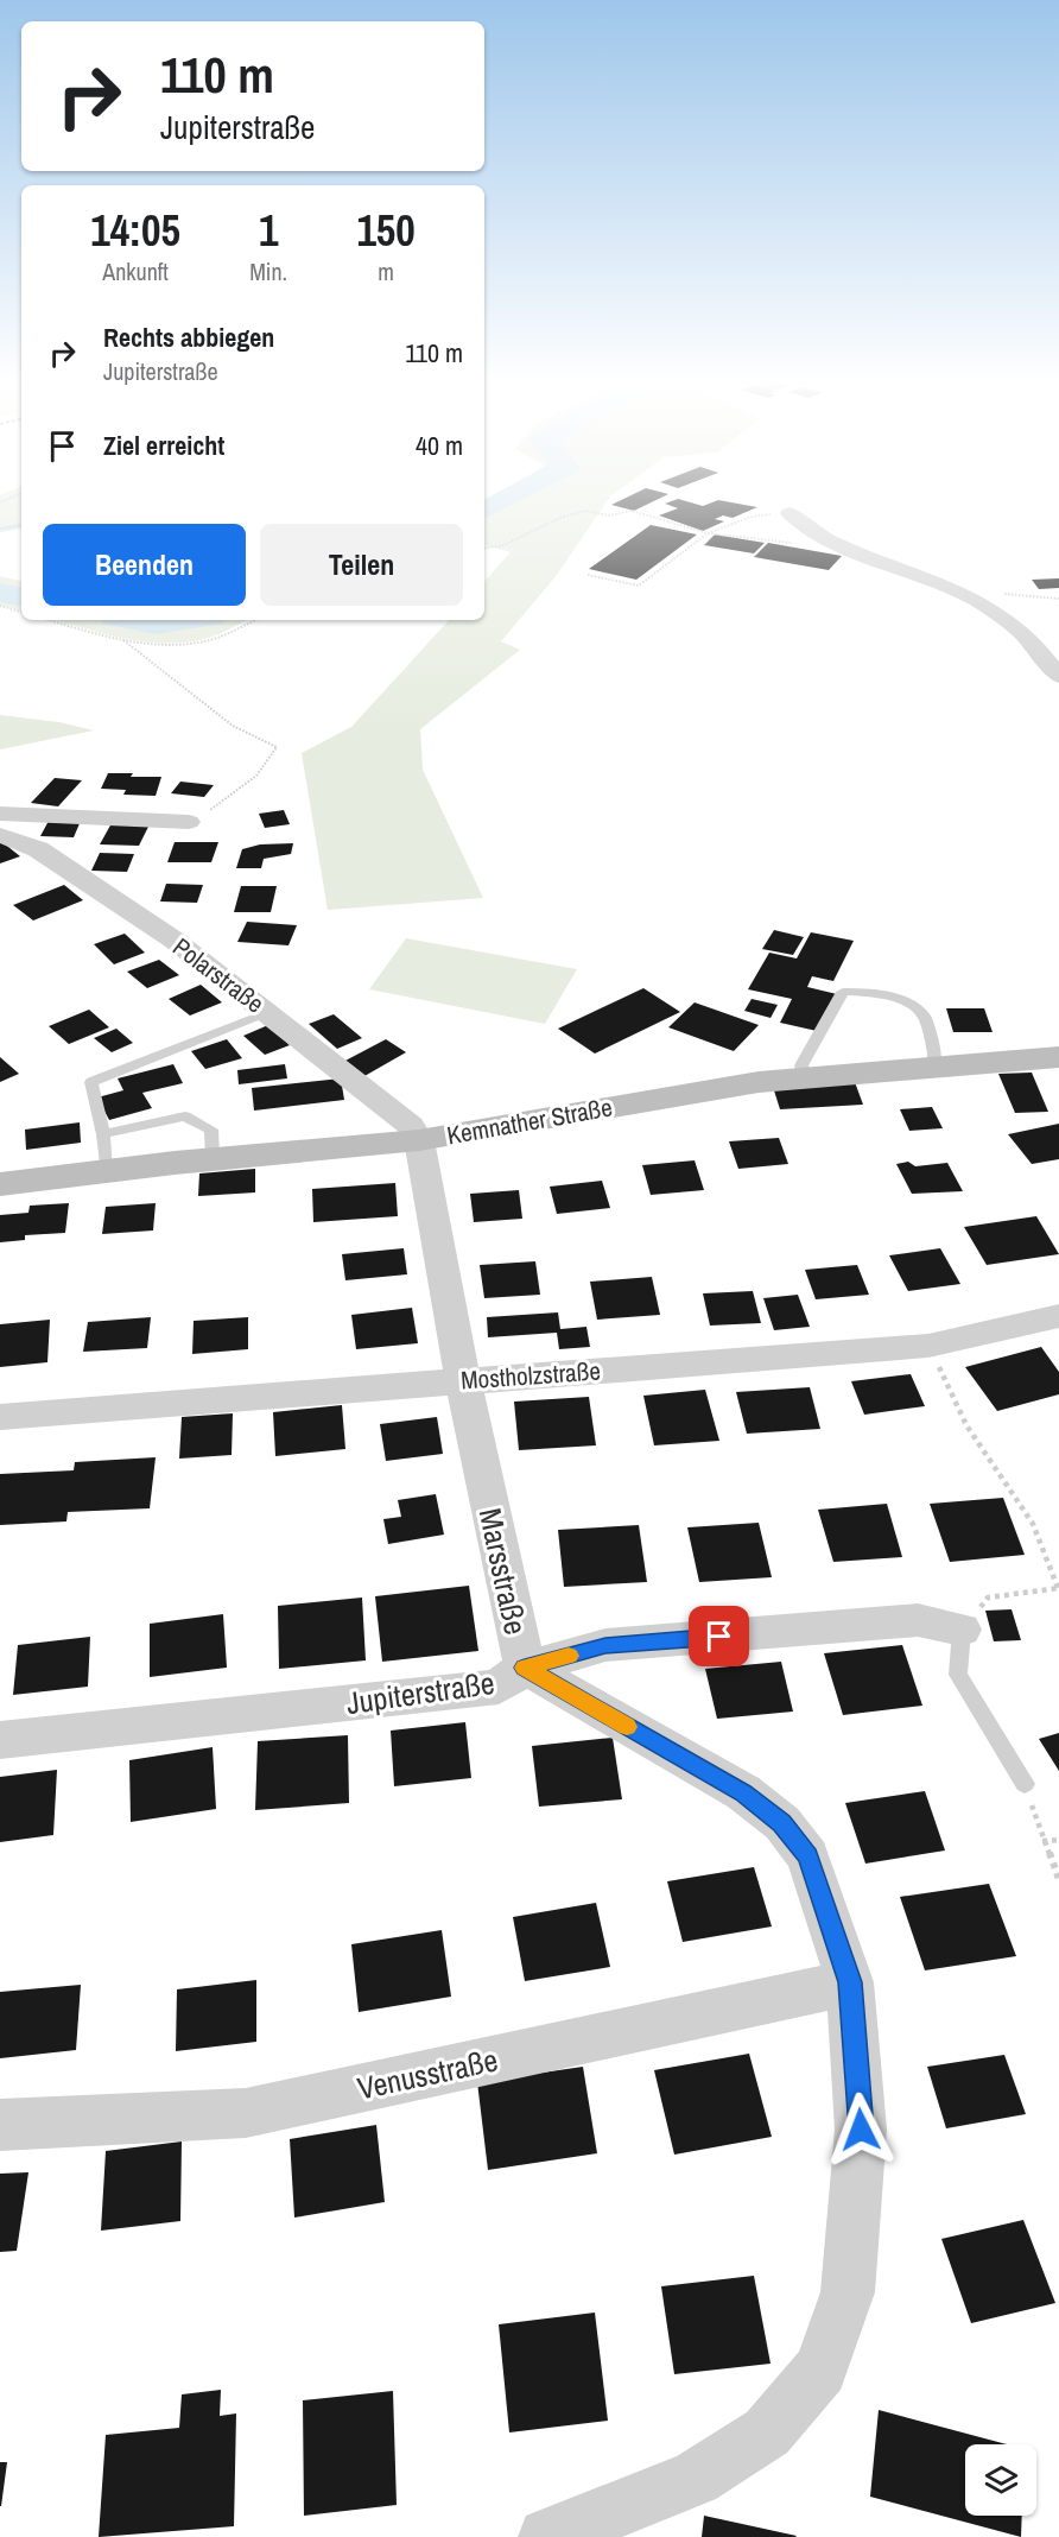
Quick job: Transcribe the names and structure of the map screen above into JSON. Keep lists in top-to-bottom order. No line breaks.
{"streets":{"main road":["Kemnather Straße"],"street":["Polarstraße","Mostholzstraße","Marsstraße","Jupiterstraße","Venusstraße"]},"crossings":[["Polarstraße","Kemnather Straße"],["Polarstraße","Marsstraße"],["Kemnather Straße","Marsstraße"],["Mostholzstraße","Marsstraße"],["Marsstraße","Jupiterstraße"],["Marsstraße","Venusstraße"]],"page":{"turn":["110 m","Jupiterstraße"],"eta":["14:05","Ankunft","1","Min.","150","m"],"list":[{"name":"Rechts abbiegen","note":"Jupiterstraße","value":"110 m"},{"name":"Ziel erreicht","value":"40 m"}],"buttons":["Beenden","Teilen"]}}
